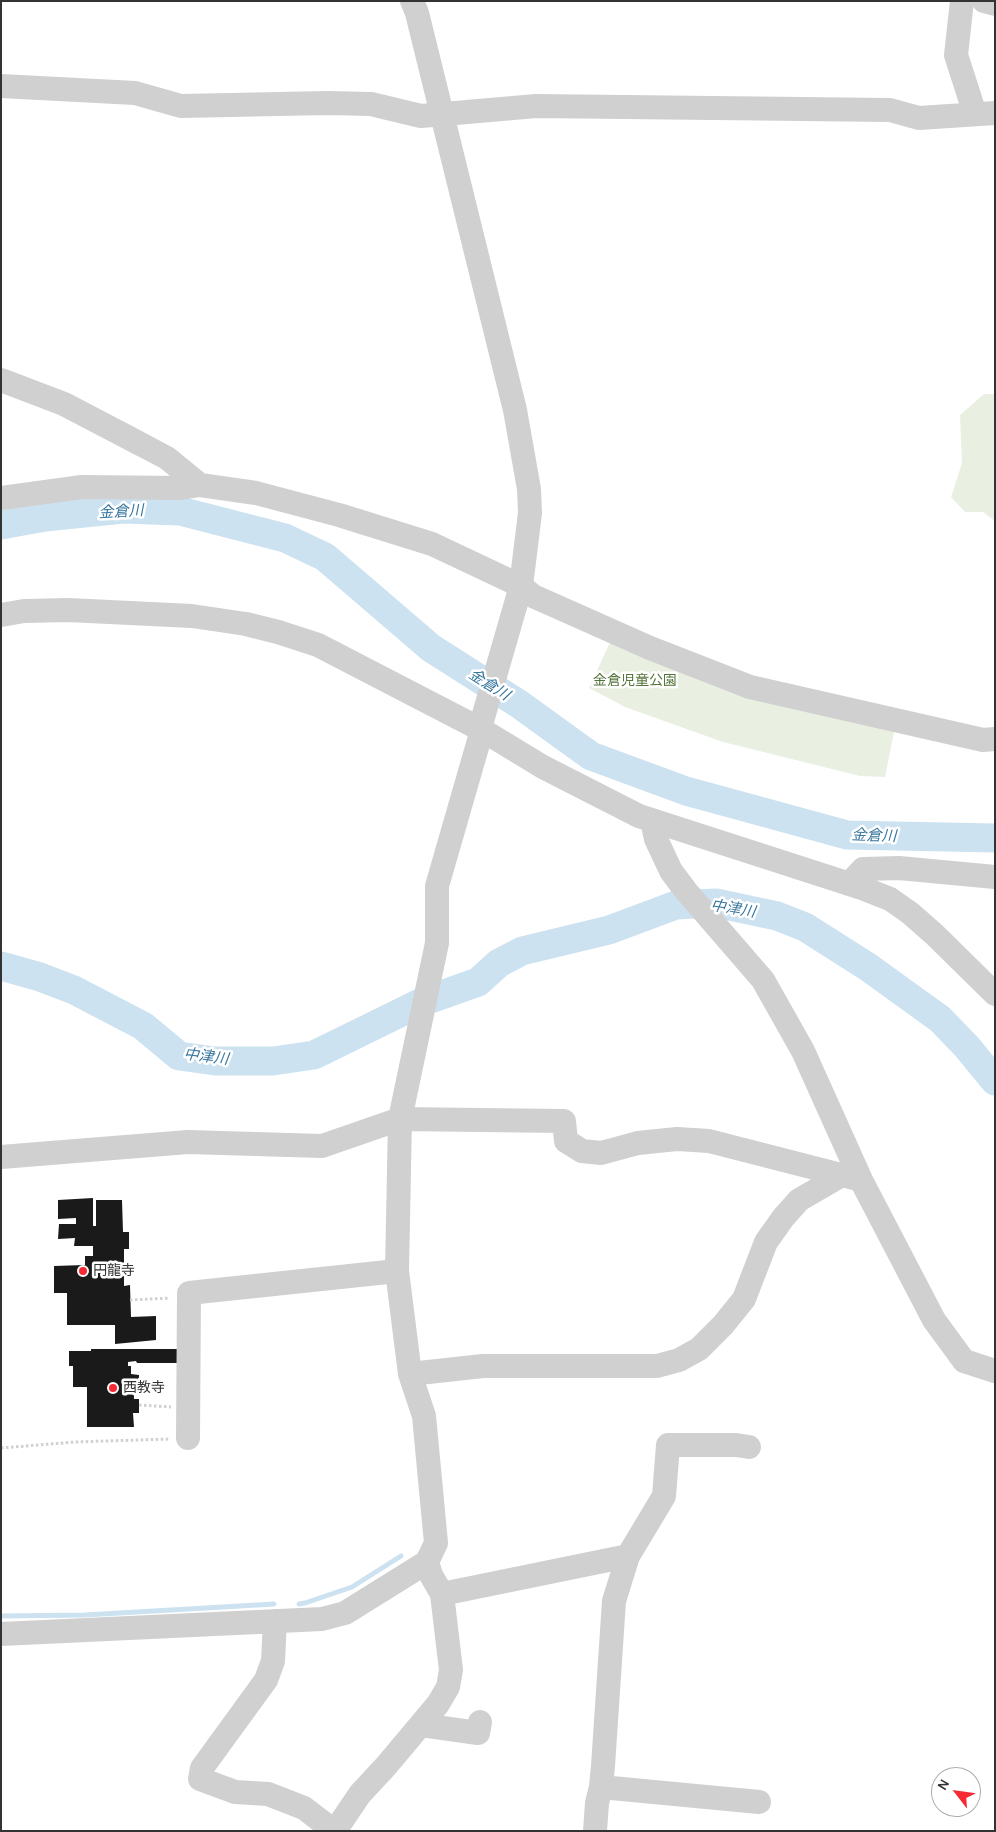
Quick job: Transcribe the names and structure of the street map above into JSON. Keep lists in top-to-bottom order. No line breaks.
{"water":["金倉川","中津川"],"parks":["金倉児童公園"],"places":["円龍寺","西教寺"],"north":"top left"}
